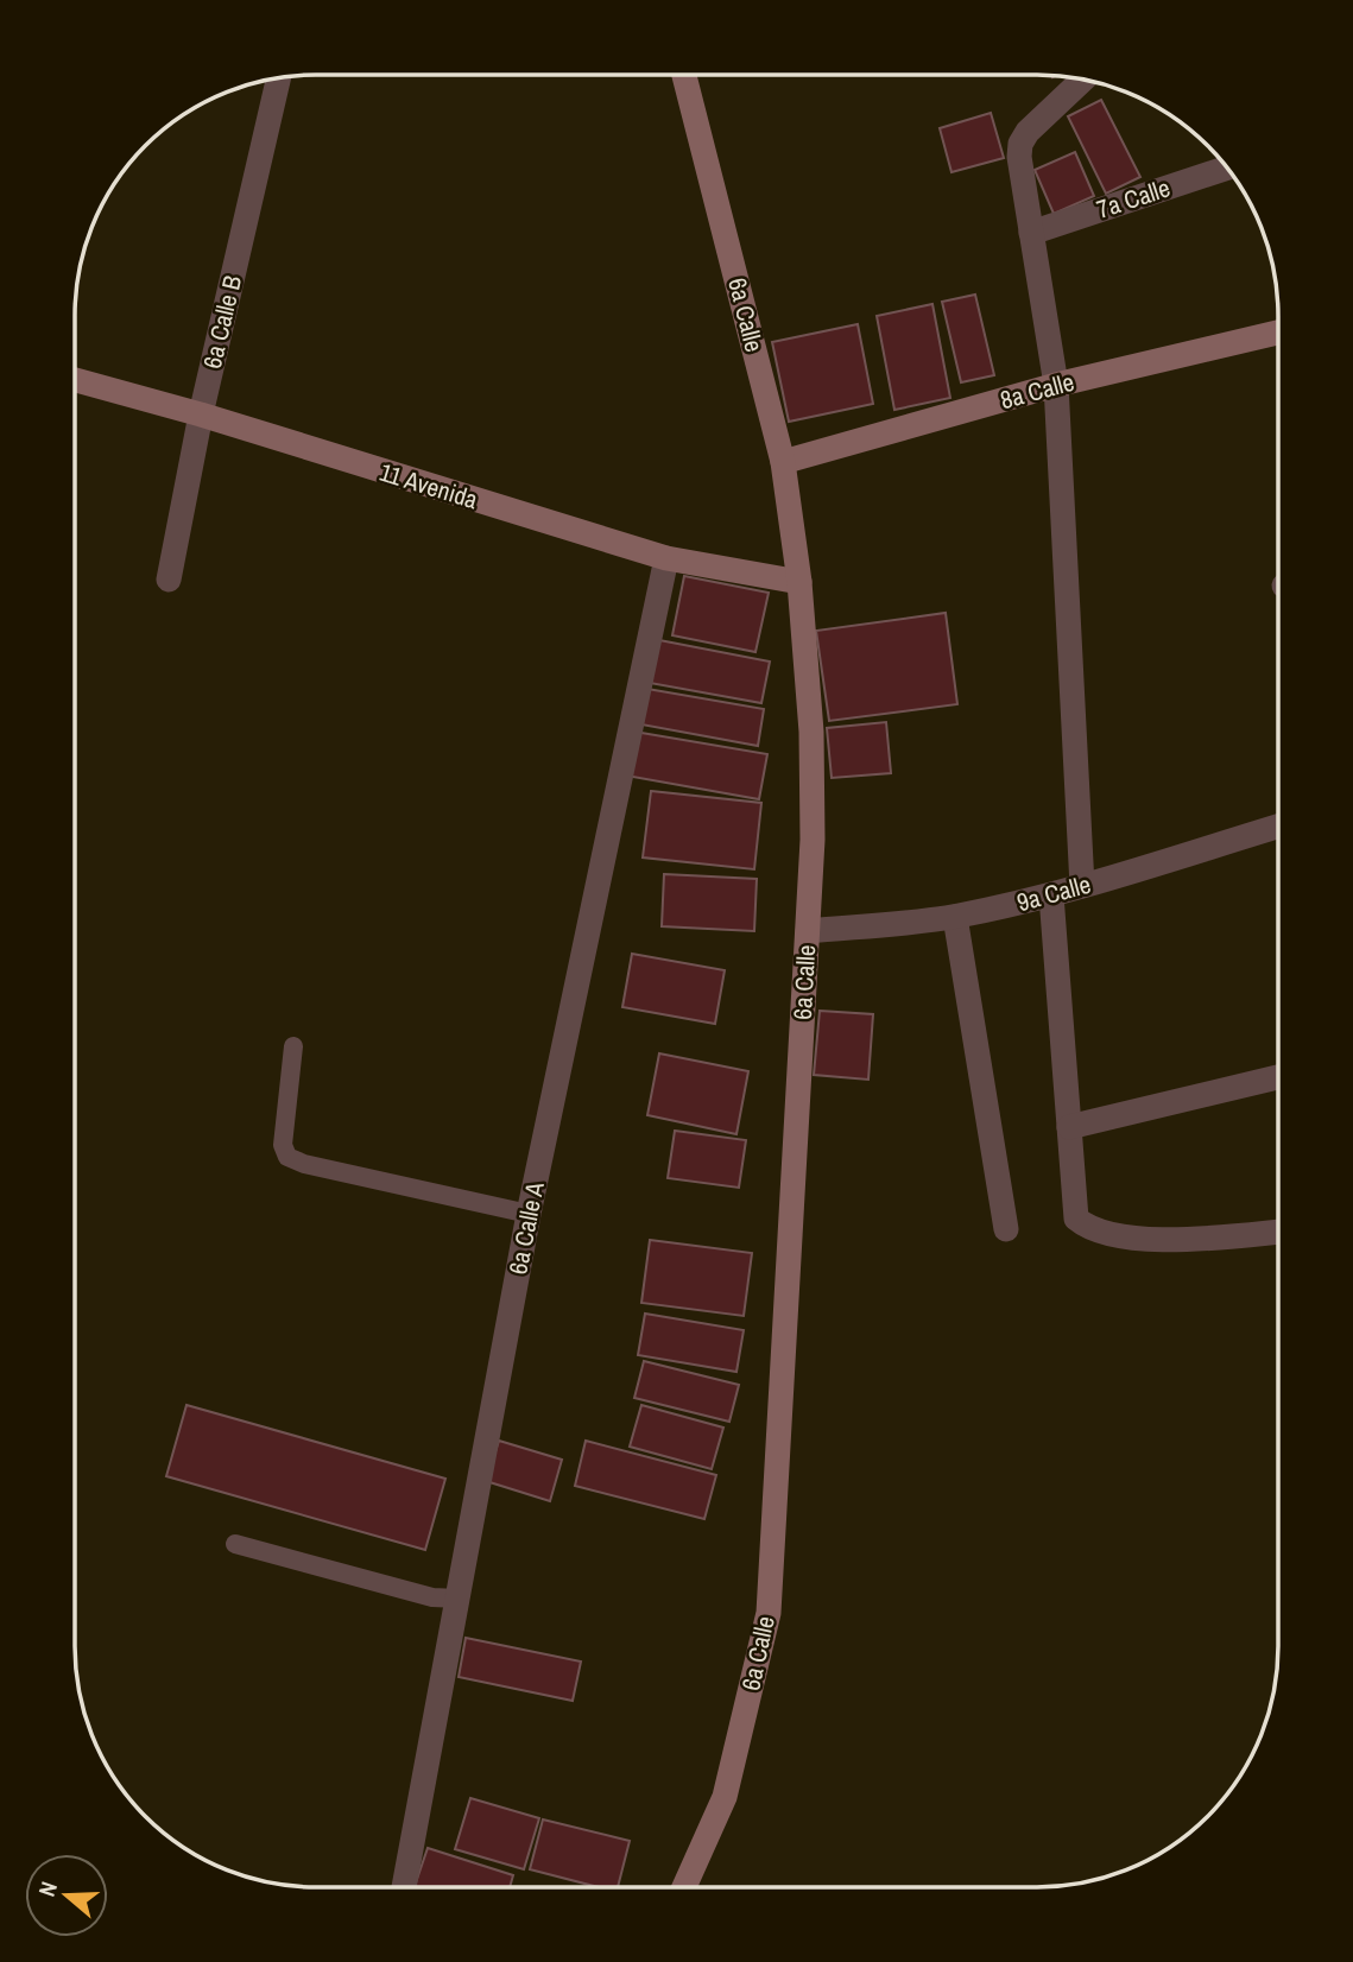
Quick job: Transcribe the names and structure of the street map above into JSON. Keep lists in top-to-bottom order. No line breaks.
{"streets":{"main road":["6a Calle","8a Calle","11 Avenida"],"street":["7a Calle","6a Calle B","9a Calle","6a Calle A"]},"crossings":[["6a Calle","8a Calle"],["6a Calle","11 Avenida"],["6a Calle","9a Calle"],["6a Calle B","11 Avenida"],["11 Avenida","6a Calle A"]],"north":"left"}
